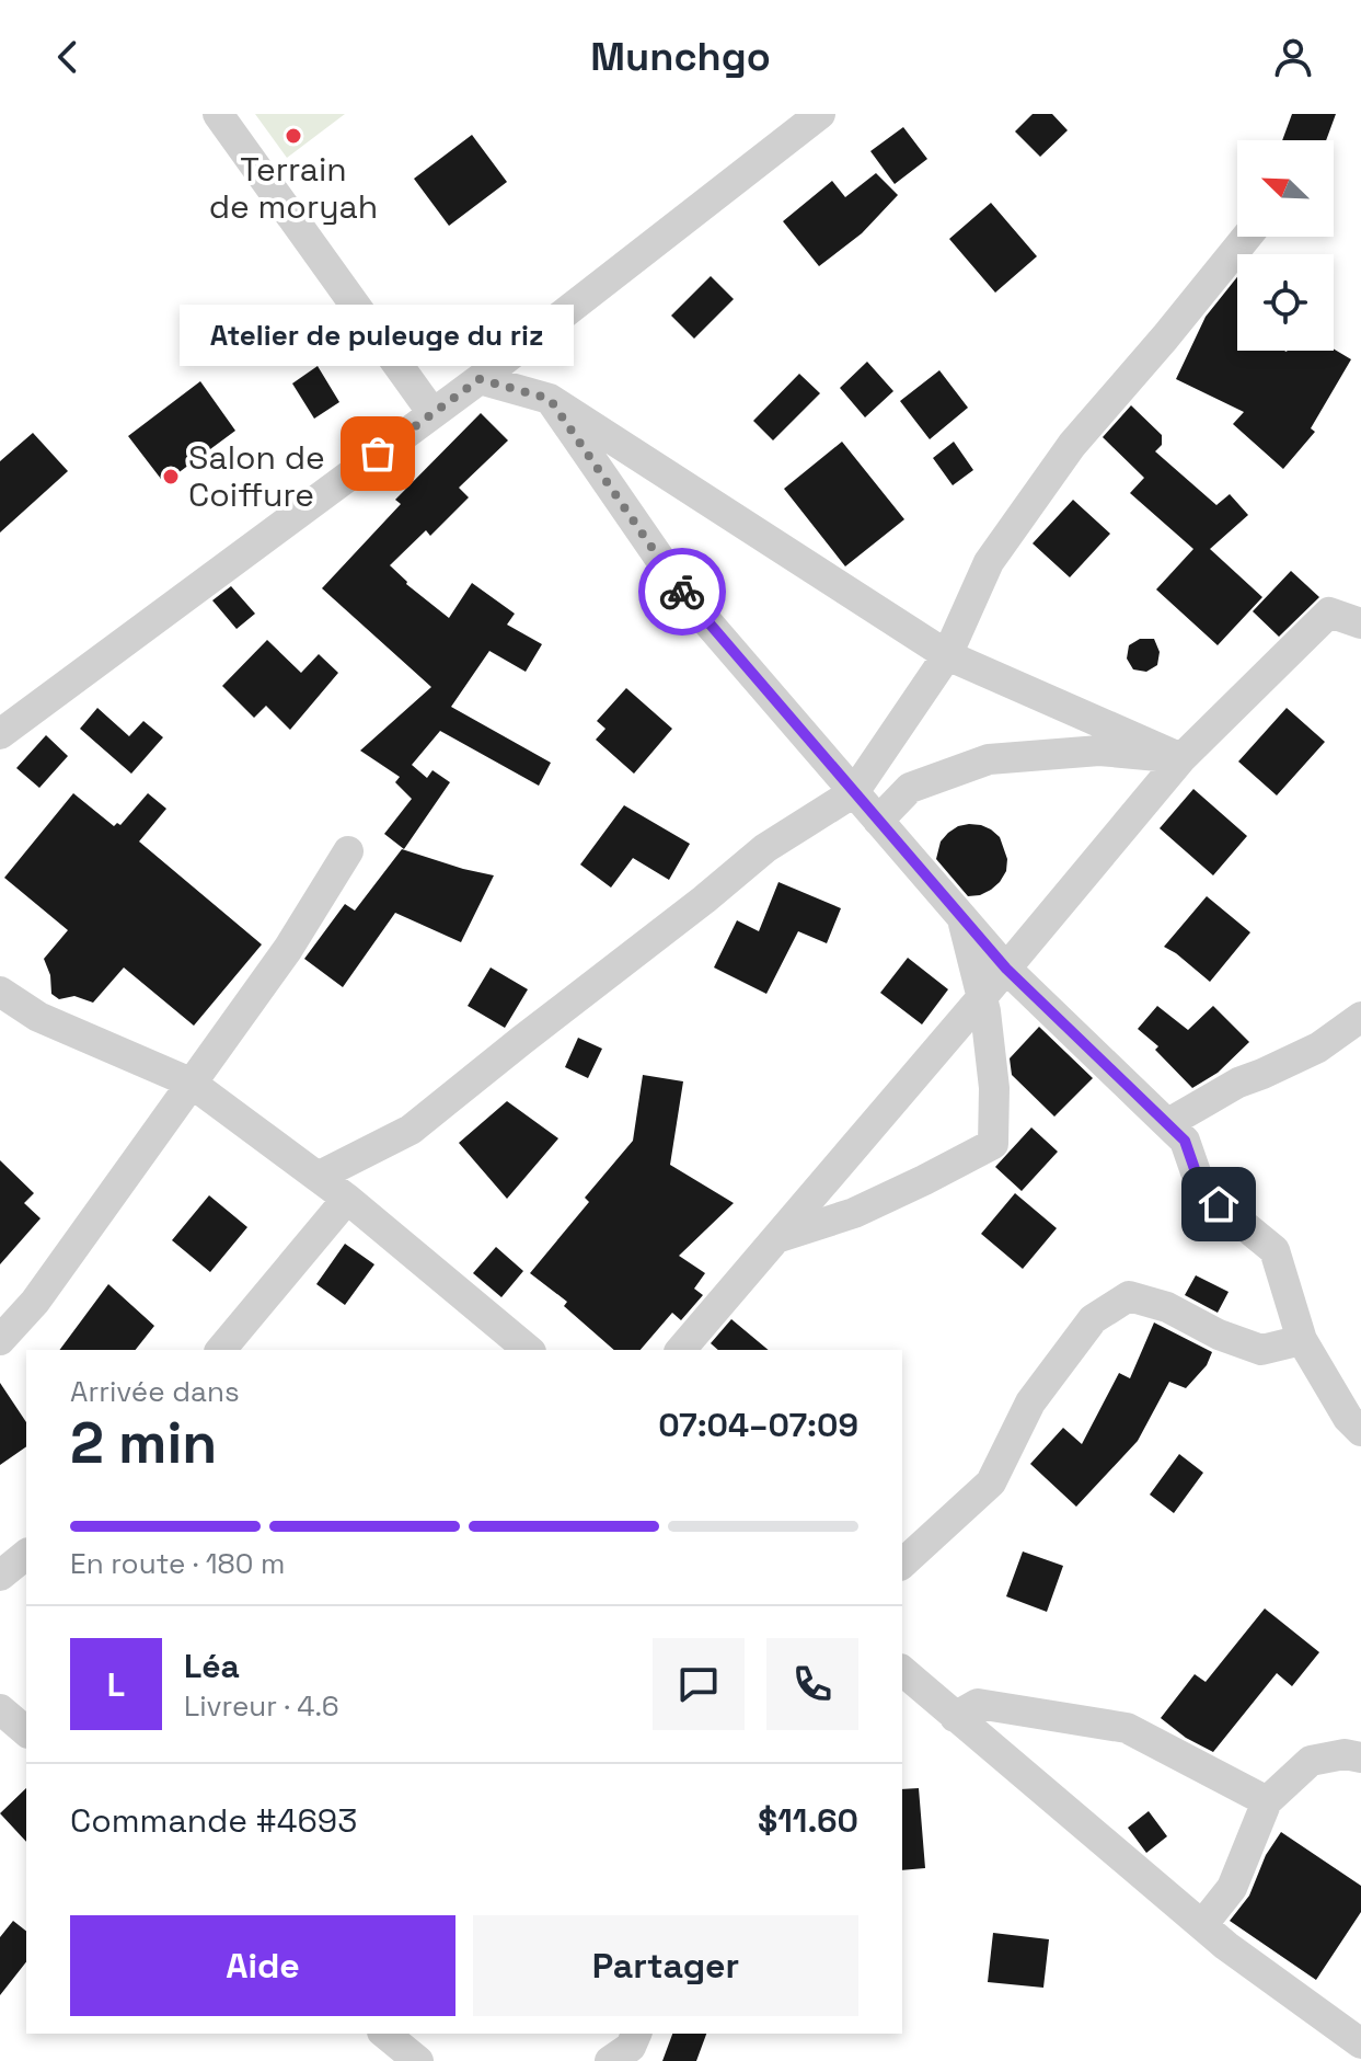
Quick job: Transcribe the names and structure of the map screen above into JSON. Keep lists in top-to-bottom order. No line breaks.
{"places":["Terrain de moryah","Atelier de puleuge du riz","Salon de Coiffure"],"north":"top left","page":{"header":"Munchgo","bubble":"Atelier de puleuge du riz","heading":["2 min","Arrivée dans","07:04–07:09"],"panel":["Léa","Livreur · 4.6","Commande #4693","$11.60"],"bar":"En route · 180 m","round":"L","buttons":["Aide","Partager"]}}
